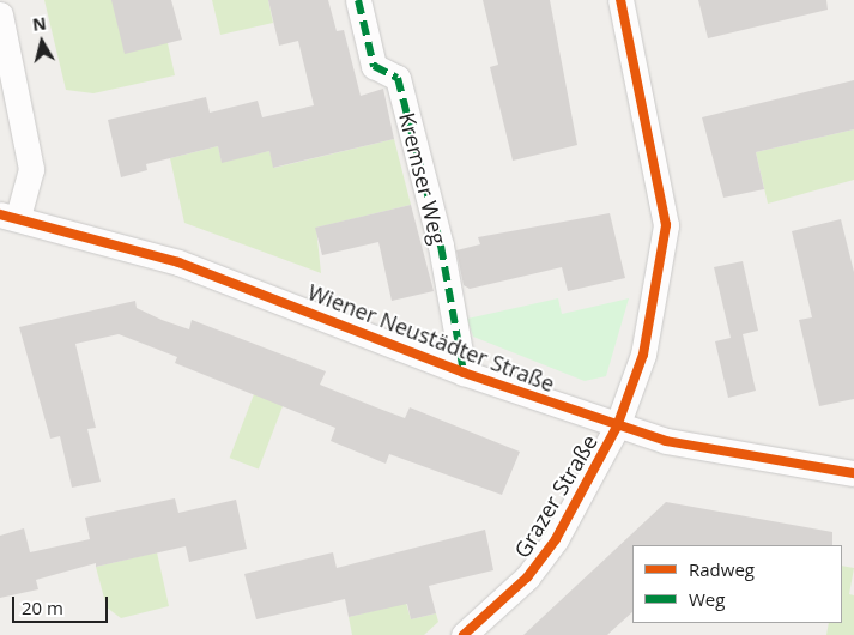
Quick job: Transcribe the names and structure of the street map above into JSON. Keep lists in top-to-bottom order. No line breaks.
{"streets":{"street":["Kremser Weg","Wiener Neustädter Straße","Grazer Straße"]},"crossings":[["Kremser Weg","Wiener Neustädter Straße"],["Wiener Neustädter Straße","Grazer Straße"]],"legend":["Radweg","Weg"],"scale_bar":"20 m","north":"top"}
